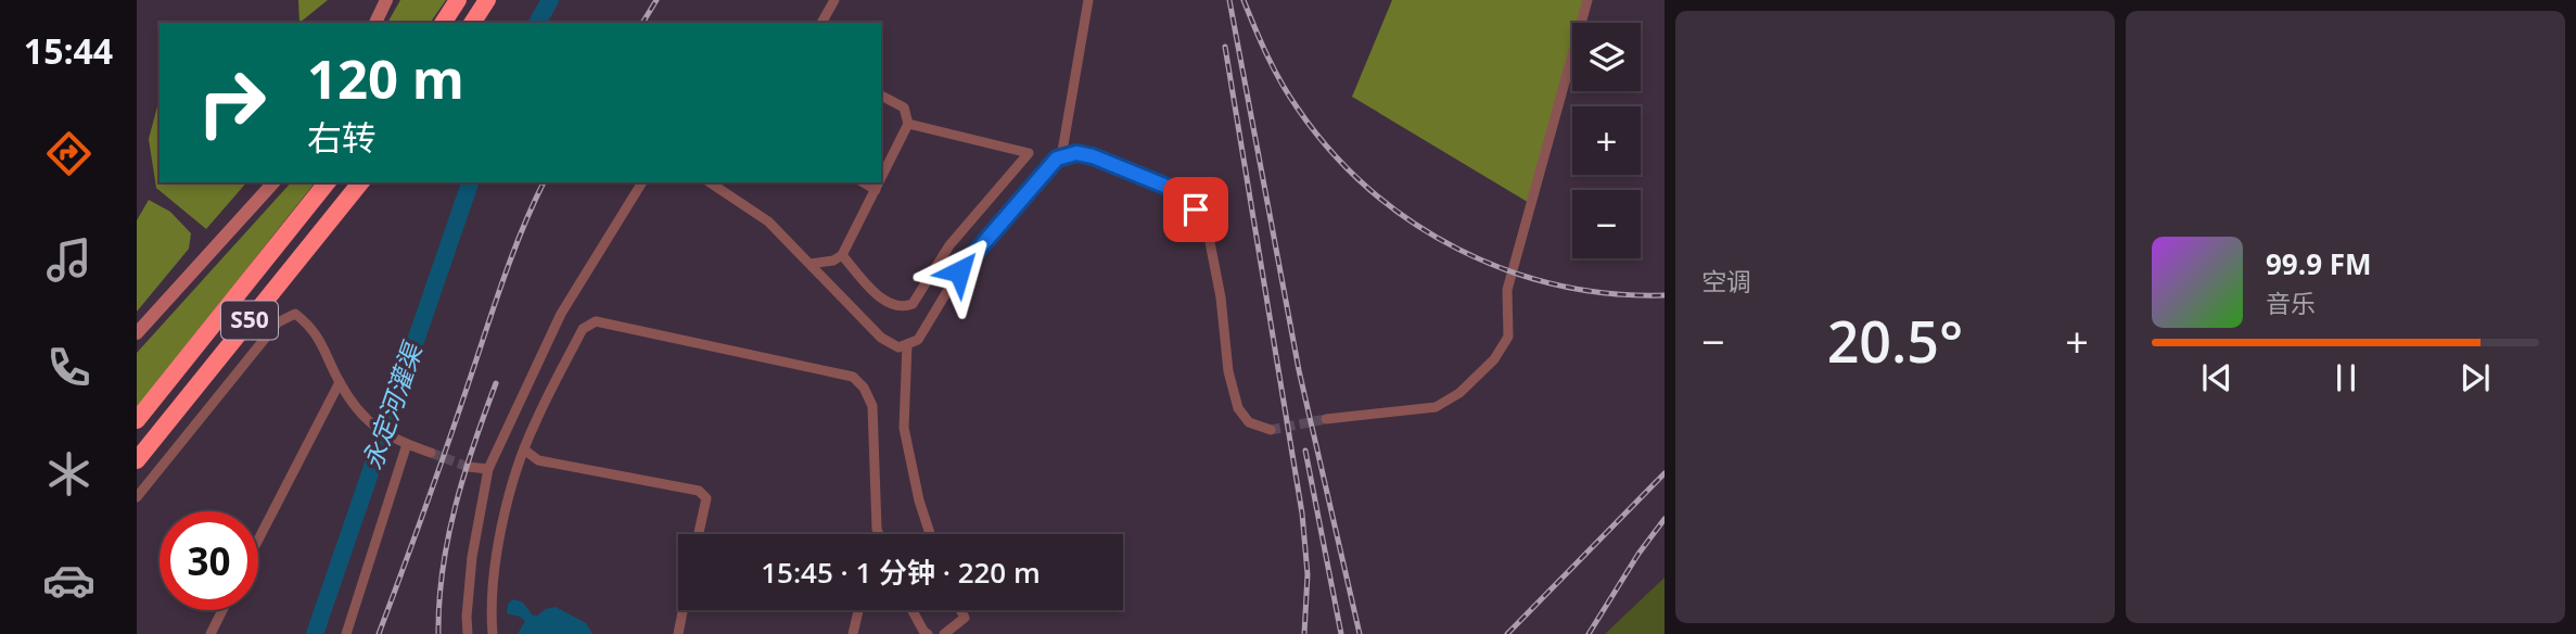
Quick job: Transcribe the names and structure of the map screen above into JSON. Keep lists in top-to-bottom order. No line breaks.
{"streets":{"highway":["S50"]},"water":["永定河灌渠"],"page":{"tabs":"15:44","tile":"空调","map_buttons":["+","−"],"turn":["120 m","右转"],"song":["99.9 FM","音乐"],"heat":["−","20.5°","+"],"limit":"30","trip":"15:45 · 1 分钟 · 220 m"}}
